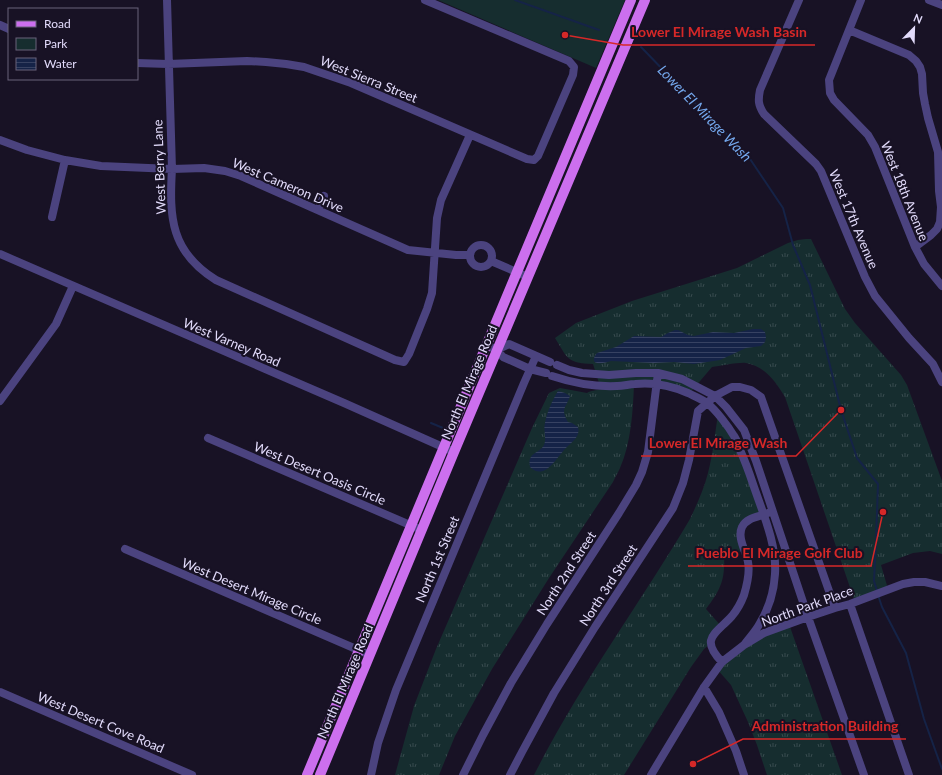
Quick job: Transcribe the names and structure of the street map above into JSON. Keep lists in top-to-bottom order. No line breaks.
{"streets":{"main road":["North El Mirage Road"],"street":["West Sierra Street","West Berry Lane","West Cameron Drive","West 18th Avenue","West 17th Avenue","West Varney Road","West Desert Oasis Circle","North 1st Street","North 2nd Street","North 3rd Street","West Desert Mirage Circle","North Park Place","West Desert Cove Road"]},"crossings":[["West Sierra Street","West Berry Lane"],["West Berry Lane","West Cameron Drive"],["West Varney Road","North El Mirage Road"],["North El Mirage Road","West Desert Oasis Circle"],["North El Mirage Road","West Desert Mirage Circle"],["North 3rd Street","North Park Place"]],"water":["Lower El Mirage Wash"],"places":["Lower El Mirage Wash Basin","Lower El Mirage Wash","Pueblo El Mirage Golf Club","Administration Building"],"legend":["Road","Park","Water"],"north":"top right"}
